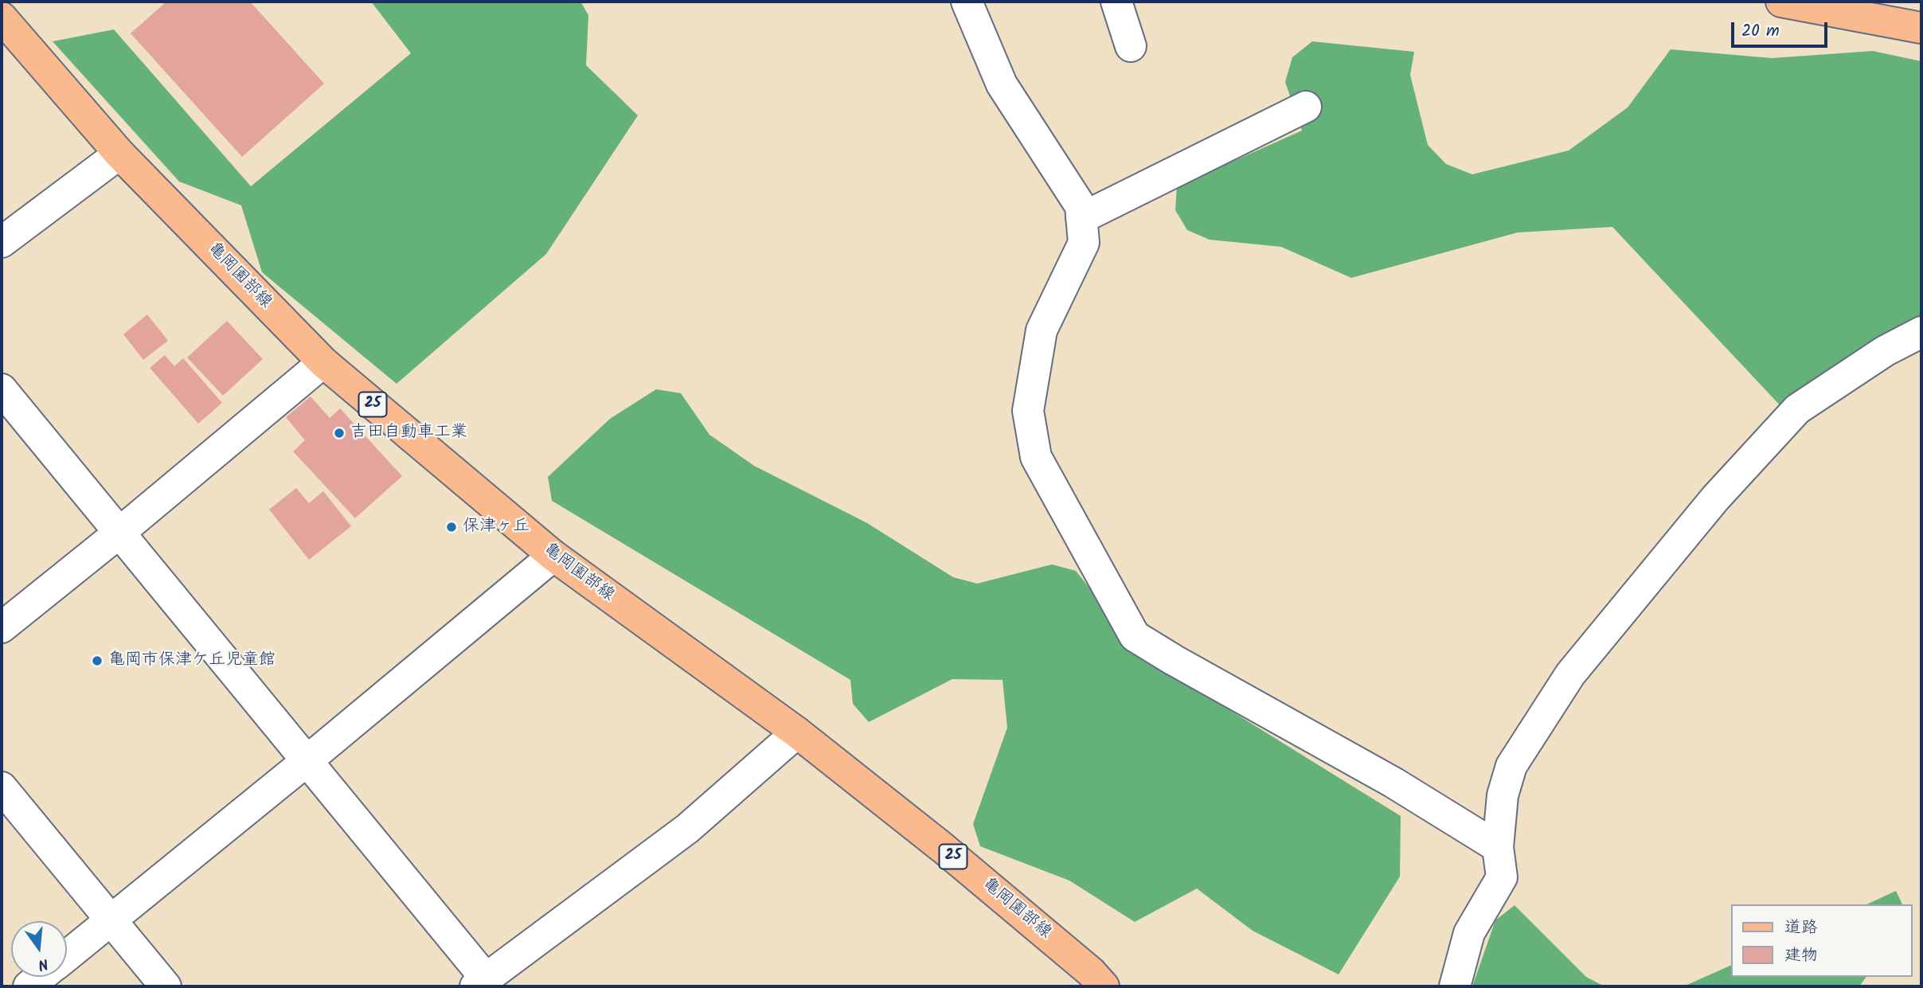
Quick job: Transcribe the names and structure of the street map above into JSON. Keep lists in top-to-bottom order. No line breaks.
{"streets":{"main road":["亀岡園部線","25"]},"places":["吉田自動車工業","保津ヶ丘","亀岡市保津ケ丘児童館"],"legend":["道路","建物"],"scale_bar":"20 m","north":"bottom"}
